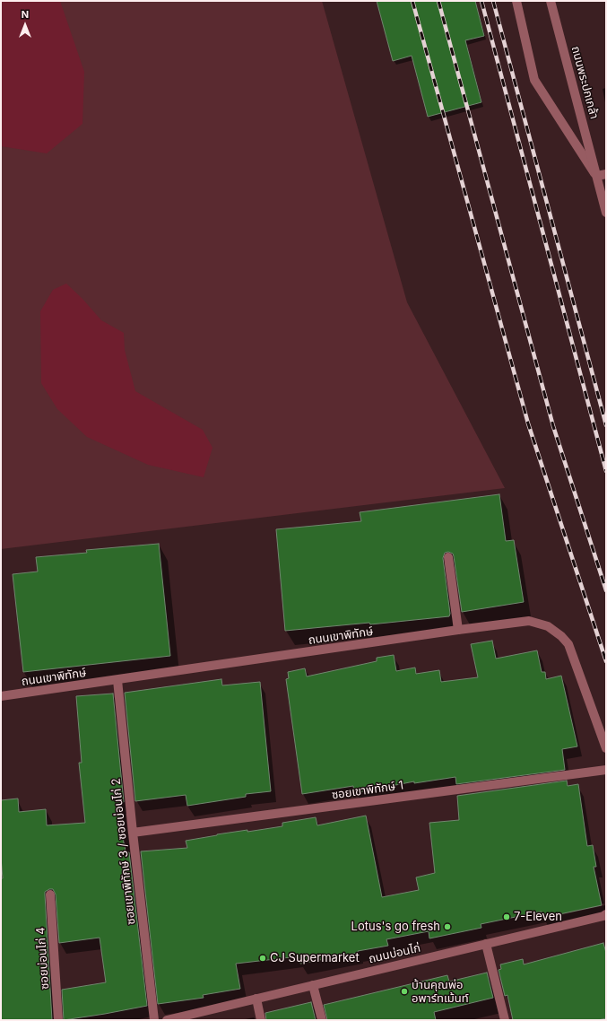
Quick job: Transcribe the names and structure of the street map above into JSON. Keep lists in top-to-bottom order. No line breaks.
{"streets":{"street":["ถนนพระปกเกล้า","ถนนเขาพิทักษ์","ซอยเขาพิทักษ์ 1","ซอยเขาพิทักษ์ 3 / ซอยบ่อนไก่ 2","ถนนบ่อนไก่","ซอยบ่อนไก่ 4"]},"crossings":[["ถนนเขาพิทักษ์","ซอยเขาพิทักษ์ 3 / ซอยบ่อนไก่ 2"],["ซอยเขาพิทักษ์ 1","ซอยเขาพิทักษ์ 3 / ซอยบ่อนไก่ 2"]],"places":["7-Eleven","Lotus's go fresh","CJ Supermarket","บ้านคุณพ่อ อพาร์ทเม้นท์"],"north":"top"}
